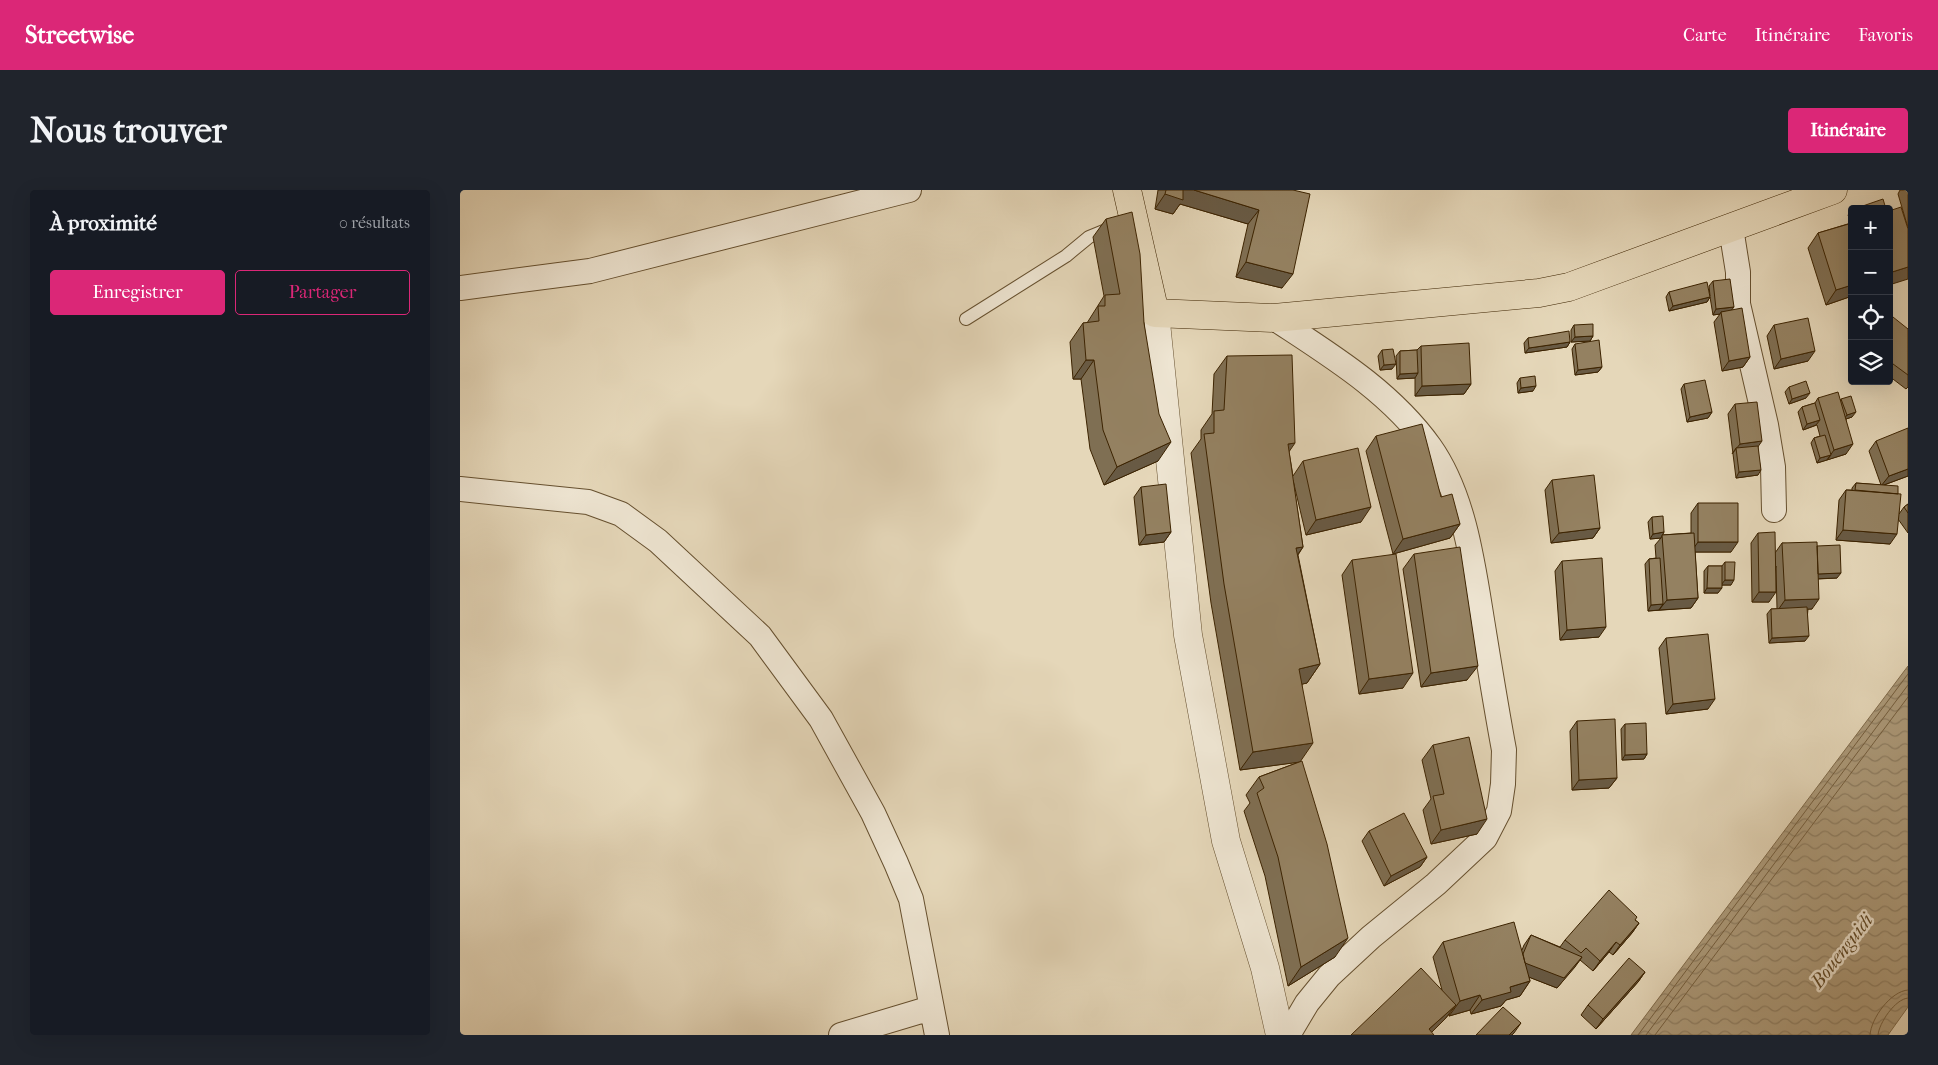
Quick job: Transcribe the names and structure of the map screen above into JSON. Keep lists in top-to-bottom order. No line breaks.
{"water":["Bouenguidi"],"page":{"header":"Streetwise","nav":["Carte","Itinéraire","Favoris"],"buttons":["Itinéraire",["Enregistrer","Partager"]],"title":"Nous trouver","heading":["À proximité","0 résultats"],"map_buttons":["+","−"]}}
